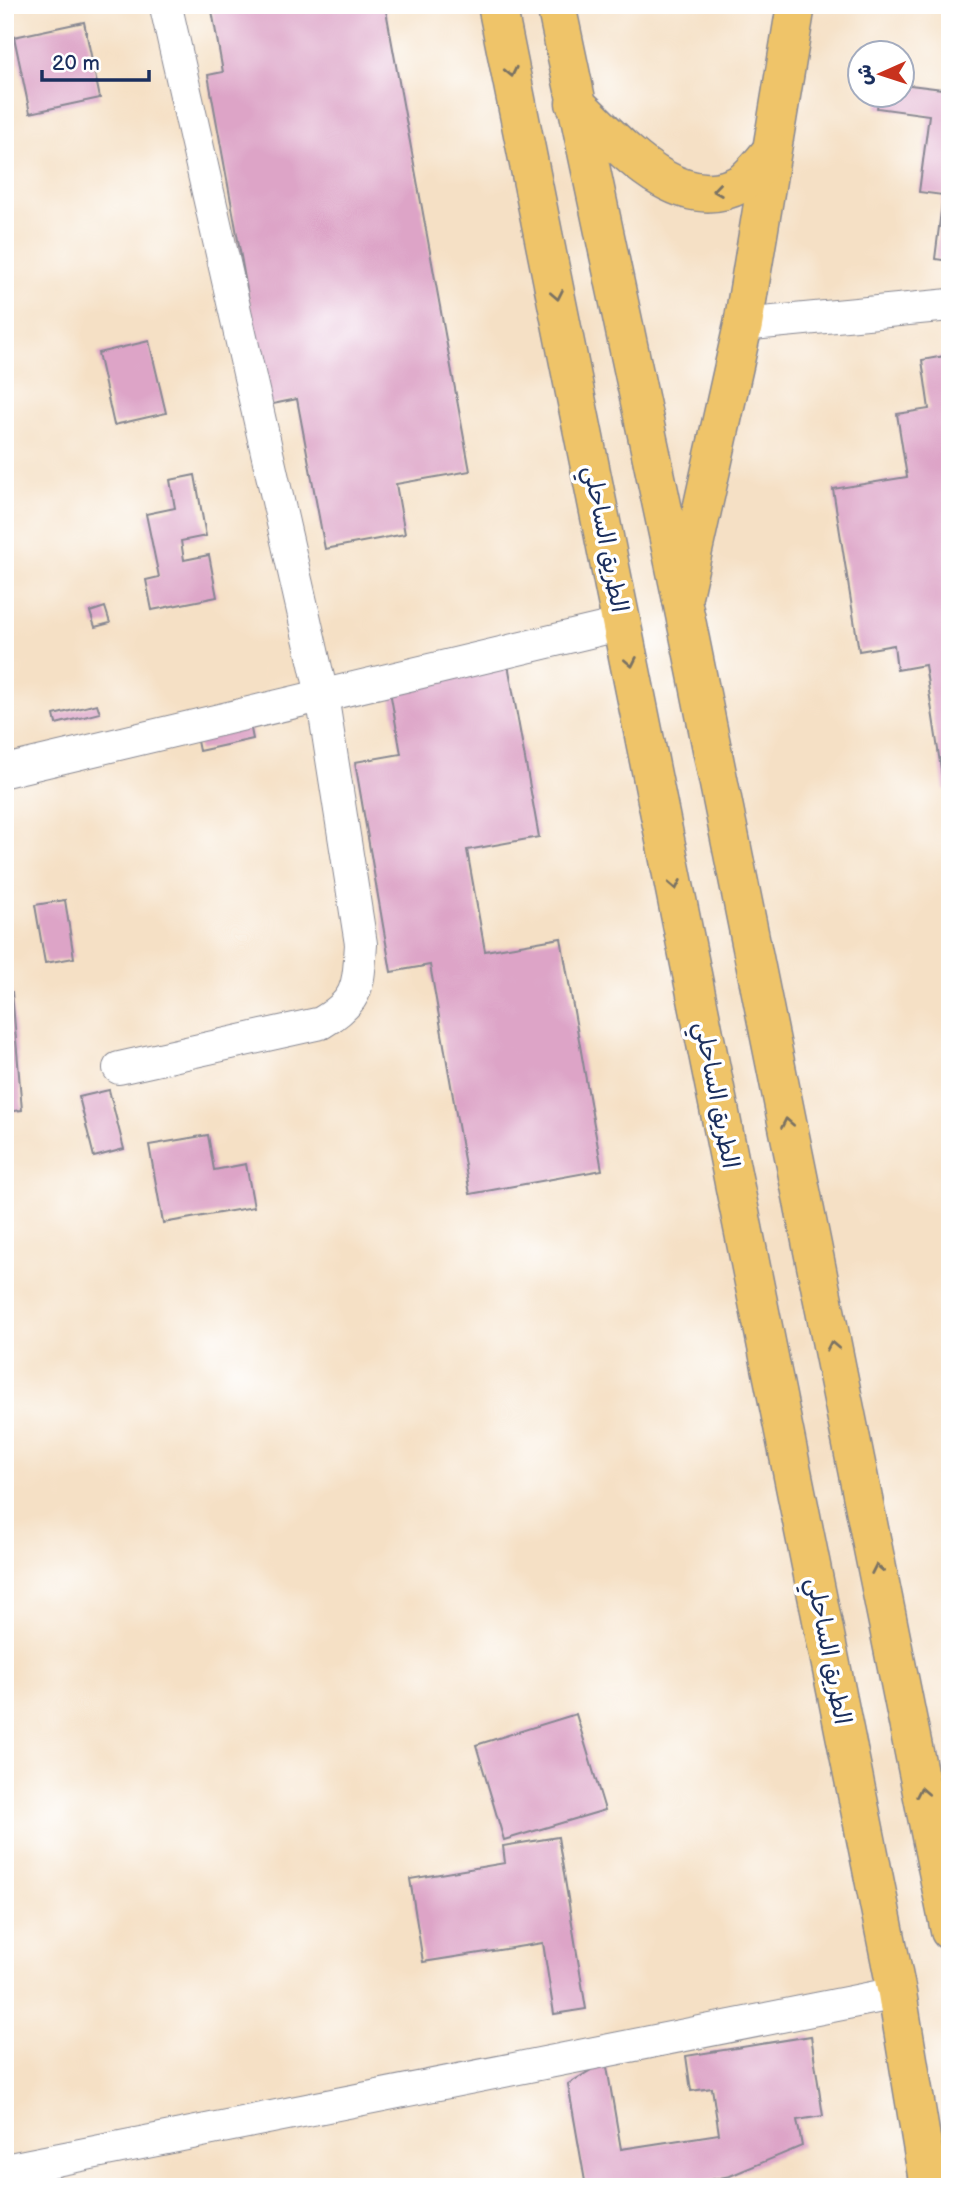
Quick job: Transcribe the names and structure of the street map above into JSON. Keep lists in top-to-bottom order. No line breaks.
{"streets":{"main road":["الطريق الساحلي"]},"scale_bar":"20 m","north":"left"}
